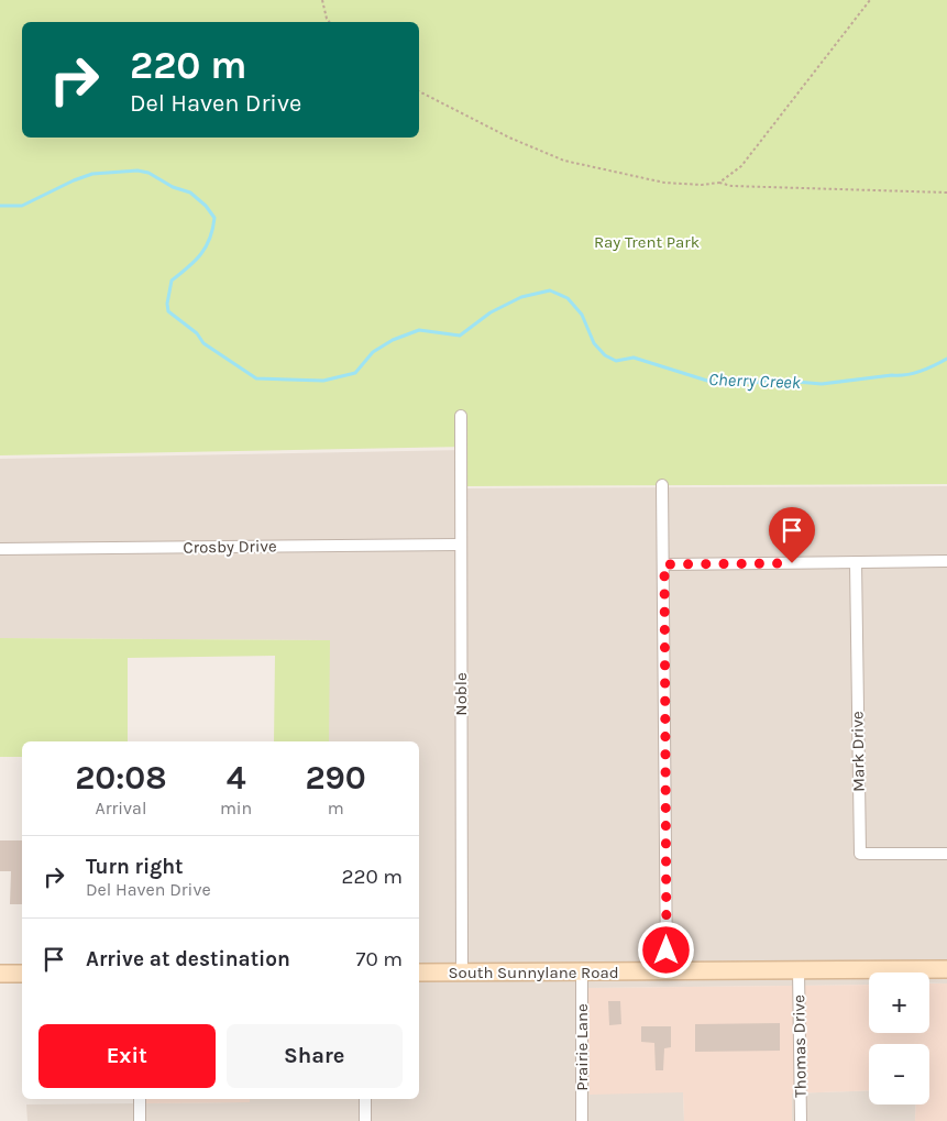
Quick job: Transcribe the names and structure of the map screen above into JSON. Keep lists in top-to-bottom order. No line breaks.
{"streets":{"main road":["South Sunnylane Road"],"street":["Crosby Drive","Noble","Mark Drive","Thomas Drive","Prairie Lane"]},"crossings":[["Crosby Drive","Noble"],["Noble","South Sunnylane Road"],["South Sunnylane Road","Thomas Drive"],["South Sunnylane Road","Prairie Lane"]],"water":["Cherry Creek"],"parks":["Ray Trent Park"],"page":{"turn":["220 m","Del Haven Drive"],"eta":["20:08","Arrival","4","min","290","m"],"list":[{"name":"Turn right","note":"Del Haven Drive","value":"220 m"},{"name":"Arrive at destination","value":"70 m"}],"map_buttons":["+","−"],"buttons":["Exit","Share"]}}
